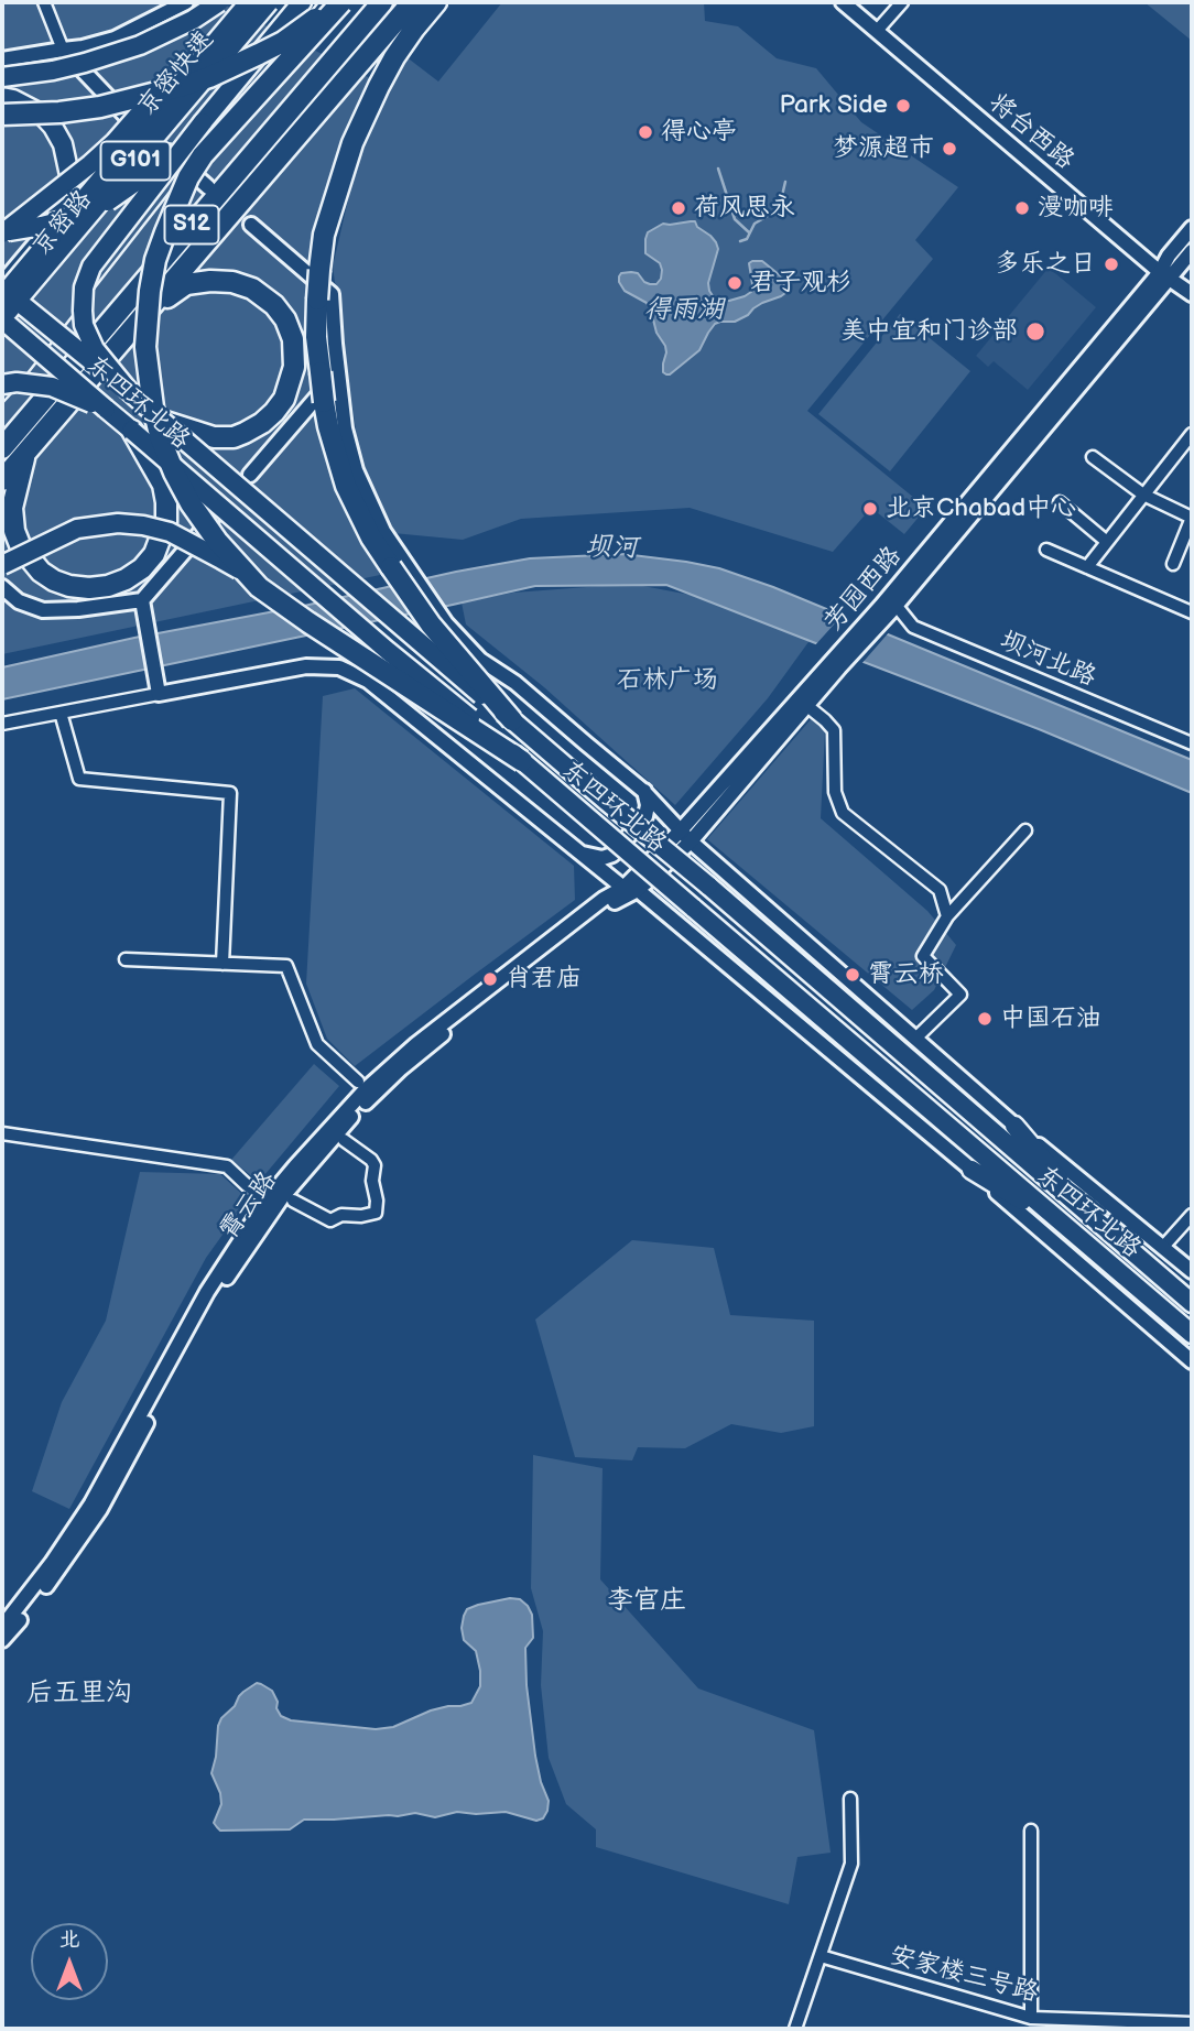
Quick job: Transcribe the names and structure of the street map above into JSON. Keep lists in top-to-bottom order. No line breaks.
{"streets":{"highway":["京密快速","G101","S12","东四环北路"],"street":["将台西路","京密路","芳园西路","坝河北路","霄云路","安家楼三号路"]},"crossings":[["京密快速","京密路"],["京密快速","东四环北路"],["将台西路","芳园西路"],["东四环北路","芳园西路"],["东四环北路","霄云路"],["芳园西路","坝河北路"],["芳园西路","霄云路"]],"districts":["李官庄","后五里沟"],"water":["得雨湖","坝河"],"parks":["石林广场"],"places":["Park Side","得心亭","梦源超市","荷风思永","漫咖啡","多乐之日","君子观杉","美中宜和门诊部","北京Chabad中心","霄云桥","肖君庙","中国石油"],"north":"top"}
